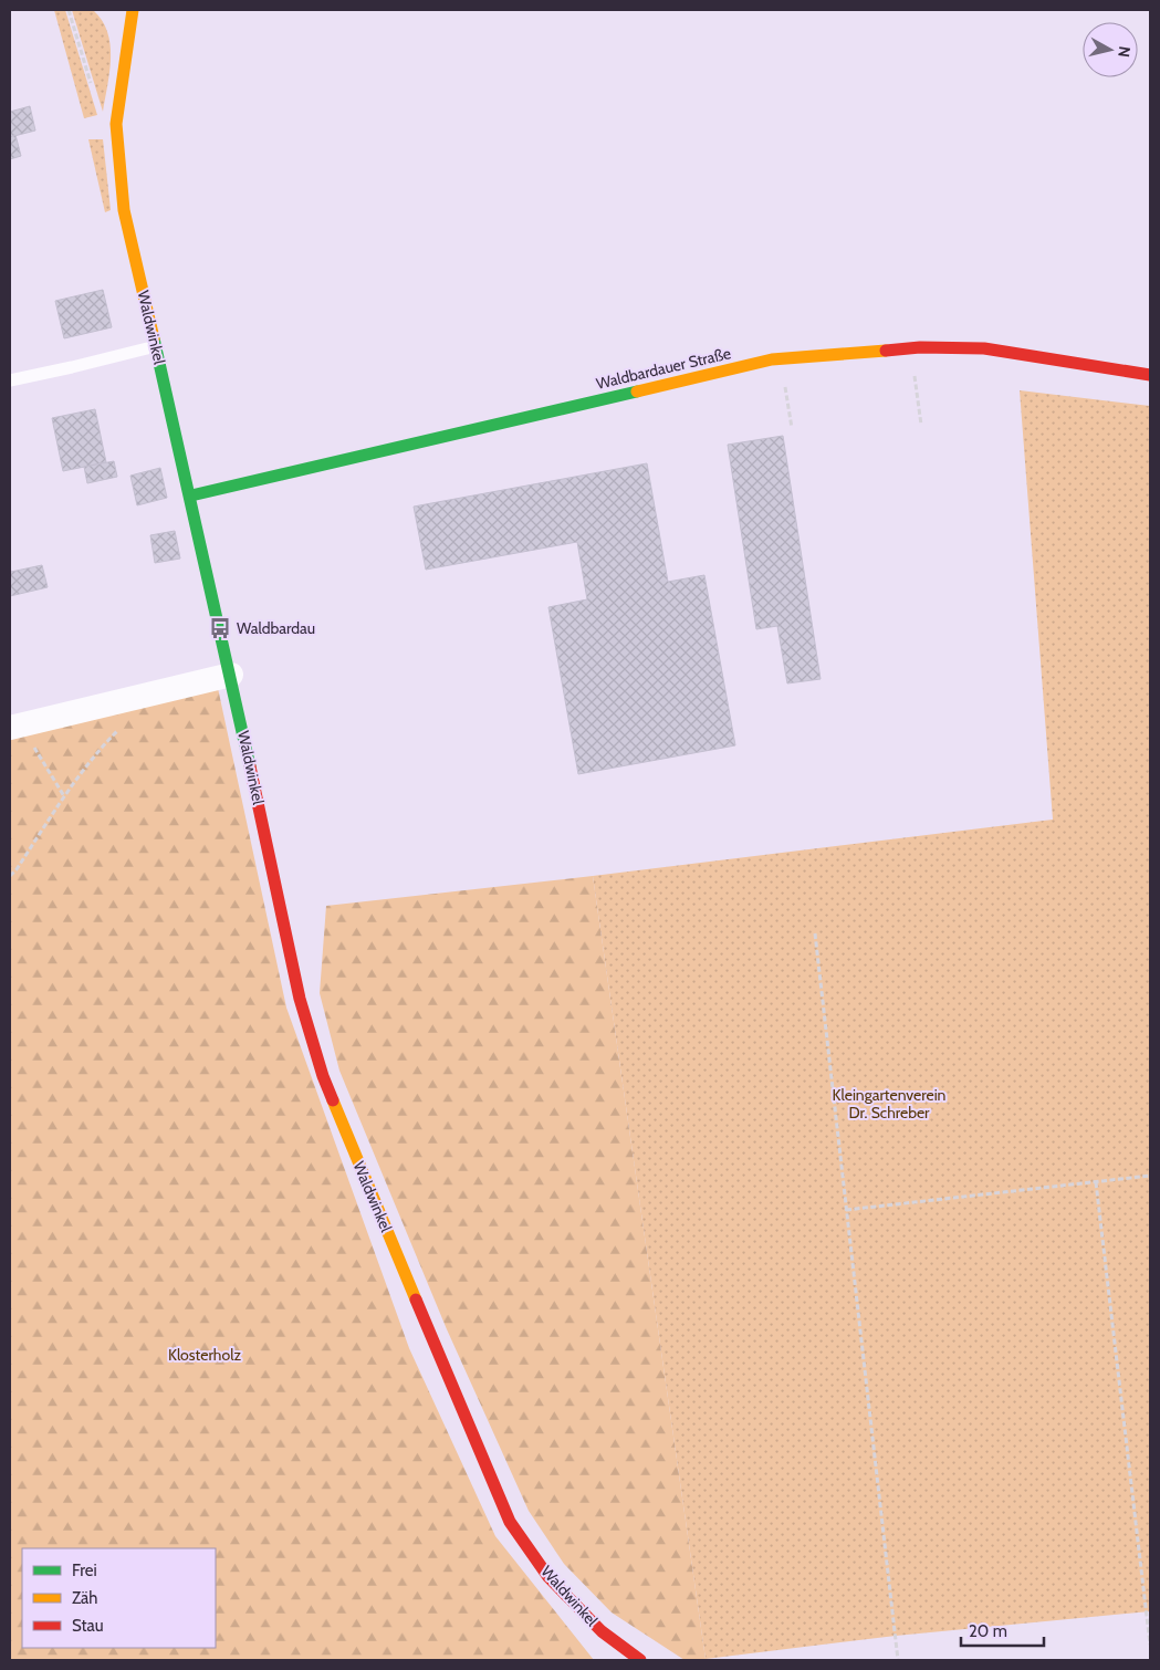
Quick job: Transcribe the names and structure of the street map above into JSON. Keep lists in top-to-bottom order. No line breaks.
{"streets":{"street":["Waldwinkel","Waldbardauer Straße"]},"crossings":[["Waldwinkel","Waldbardauer Straße"]],"parks":["Kleingartenverein Dr. Schreber","Klosterholz"],"places":{"bus stop":["Waldbardau"]},"legend":["Frei","Zäh","Stau"],"scale_bar":"20 m","north":"right"}
